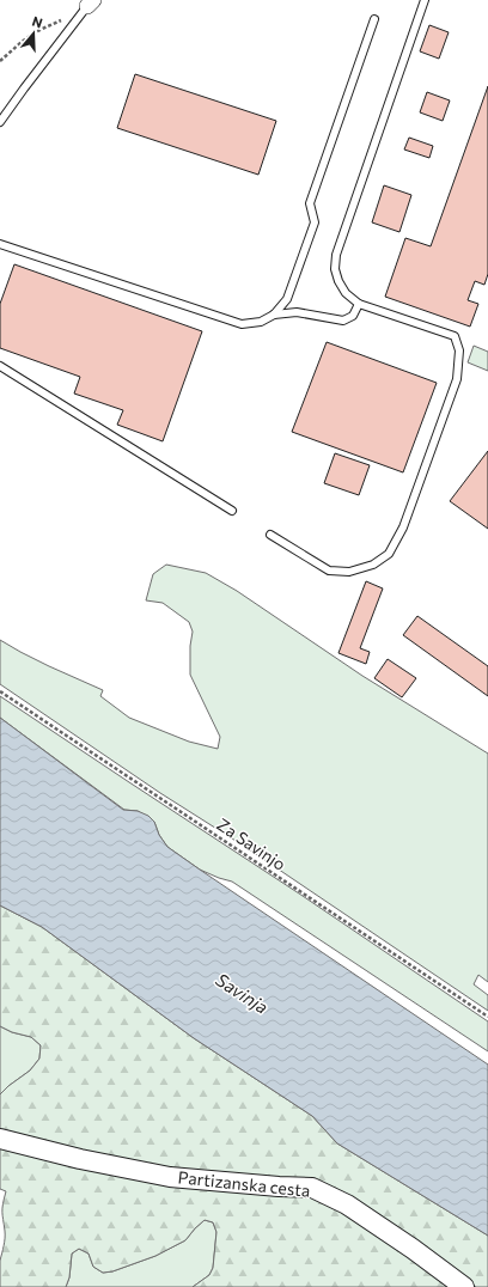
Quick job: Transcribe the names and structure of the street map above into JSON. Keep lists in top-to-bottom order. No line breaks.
{"streets":{"street":["Partizanska cesta"],"path":["Za Savinjo"]},"water":["Savinja"],"north":"top"}
